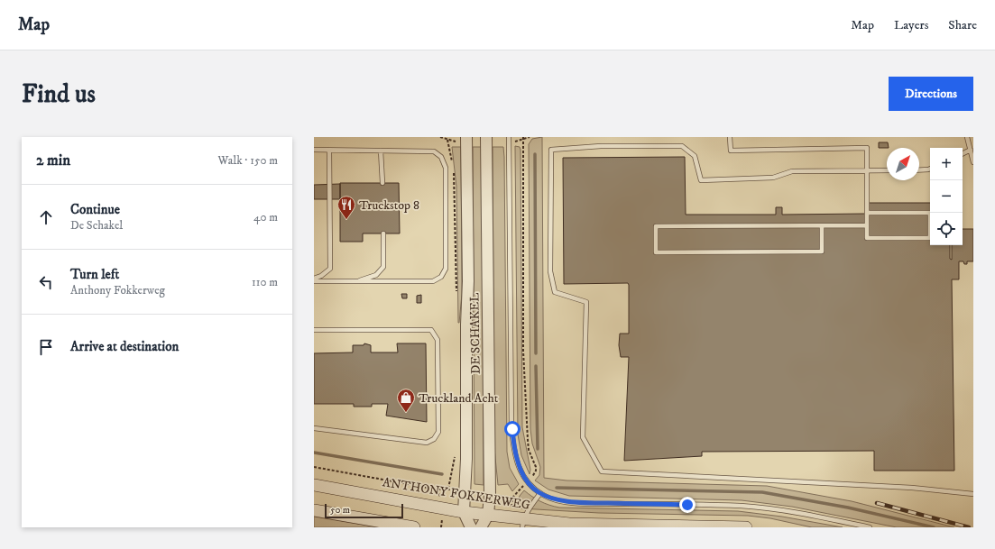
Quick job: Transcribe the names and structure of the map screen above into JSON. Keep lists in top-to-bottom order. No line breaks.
{"streets":{"main road":["ANTHONY FOKKERWEG"],"street":["DE SCHAKEL"]},"crossings":[["DE SCHAKEL","ANTHONY FOKKERWEG"]],"places":{"restaurant":["Truckstop 8"],"shop":["Truckland Acht"]},"scale_bar":"50 m","north":"top right","page":{"header":"Map","nav":["Map","Layers","Share"],"buttons":"Directions","title":"Find us","heading":["2 min","Walk · 150 m"],"map_buttons":["+","−"],"list":[["Continue","De Schakel","40 m"],["Turn left","Anthony Fokkerweg","110 m"],"Arrive at destination"],"scale":"50 m"}}
